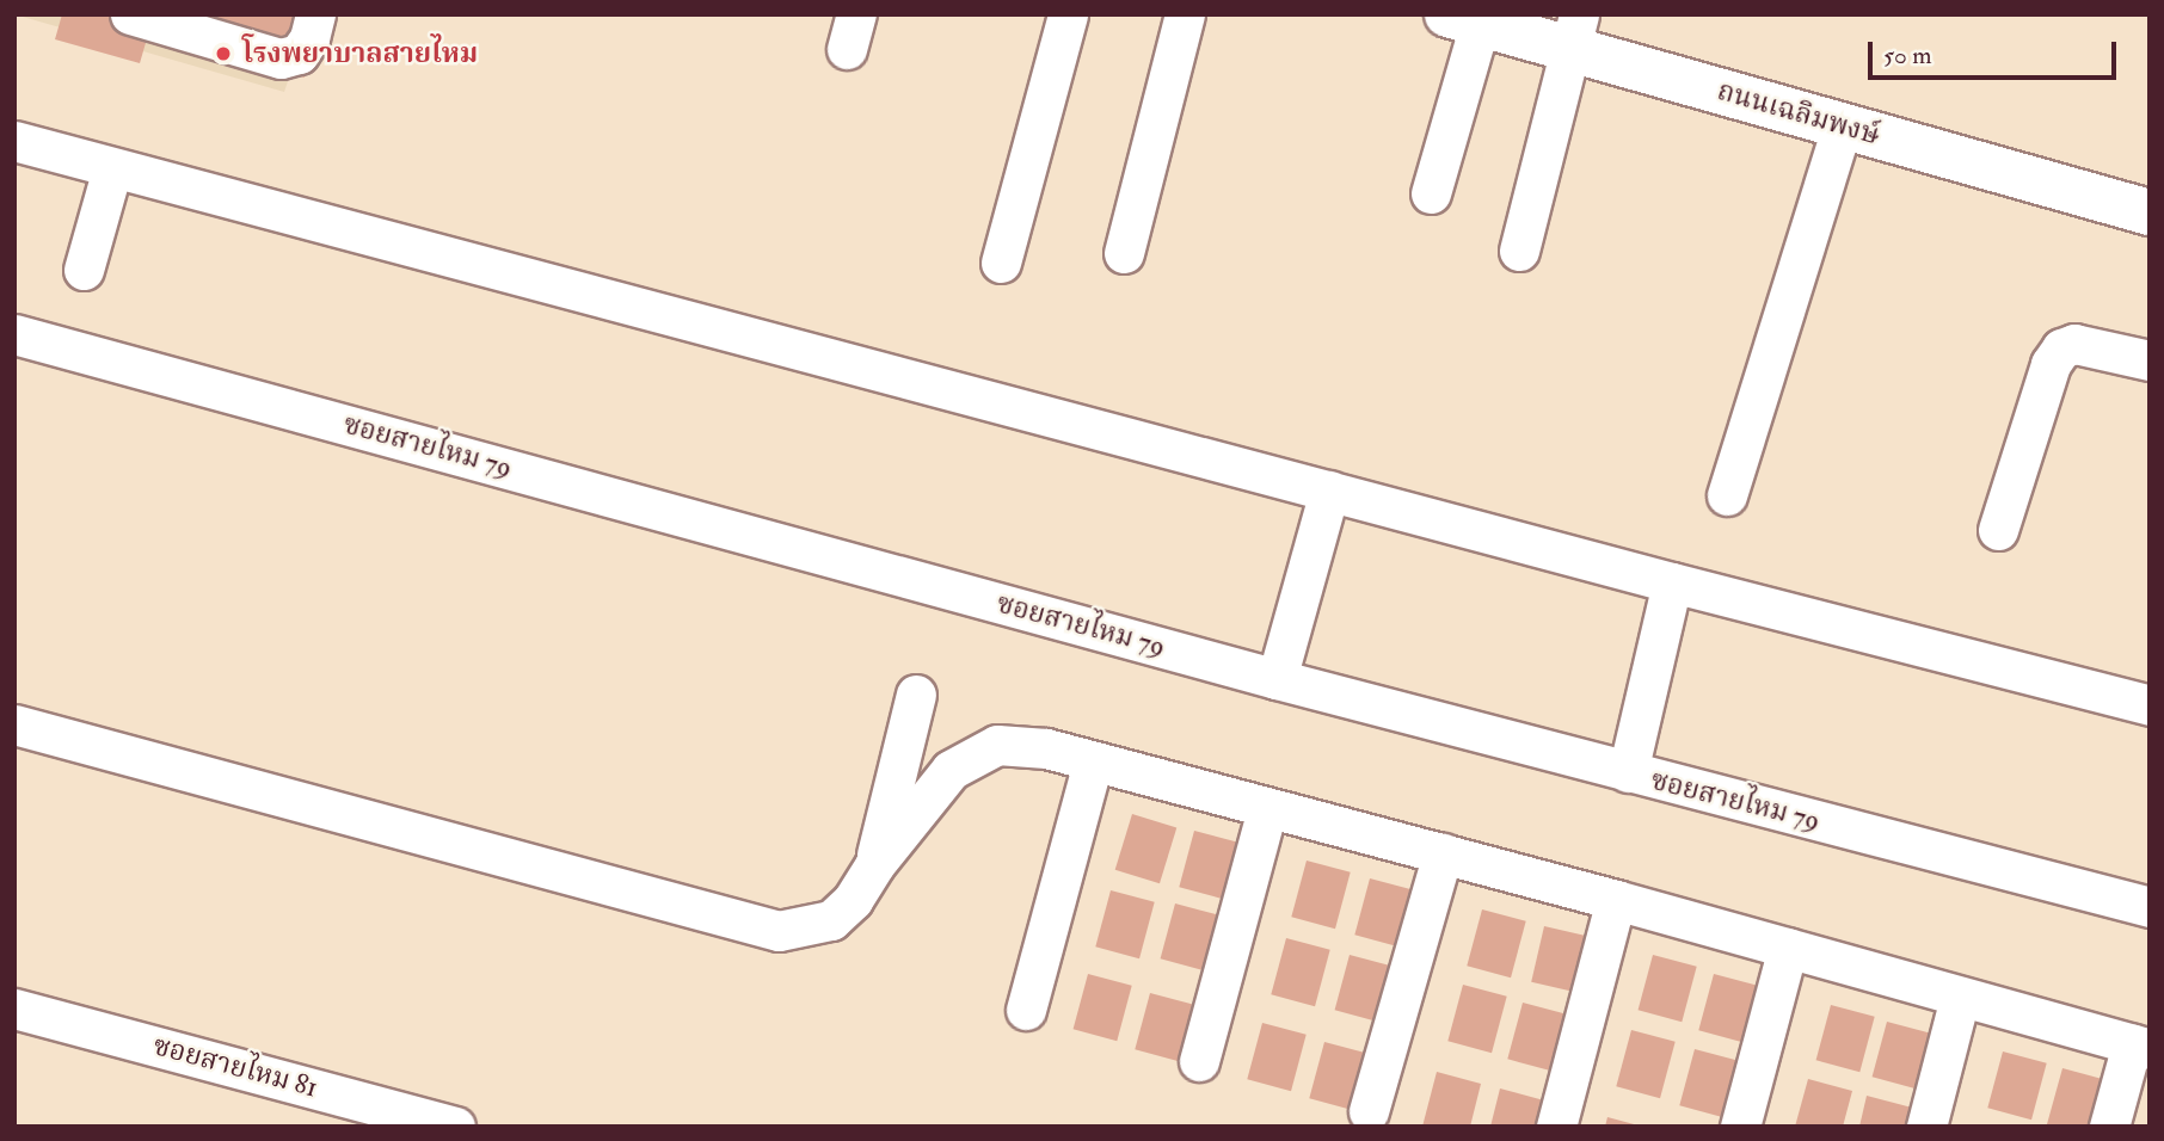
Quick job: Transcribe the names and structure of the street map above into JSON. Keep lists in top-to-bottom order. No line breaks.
{"streets":{"main road":["ถนนเฉลิมพงษ์"],"street":["ซอยสายไหม 79","ซอยสายไหม 81"]},"places":["โรงพยาบาลสายไหม"],"scale_bar":"50 m"}
